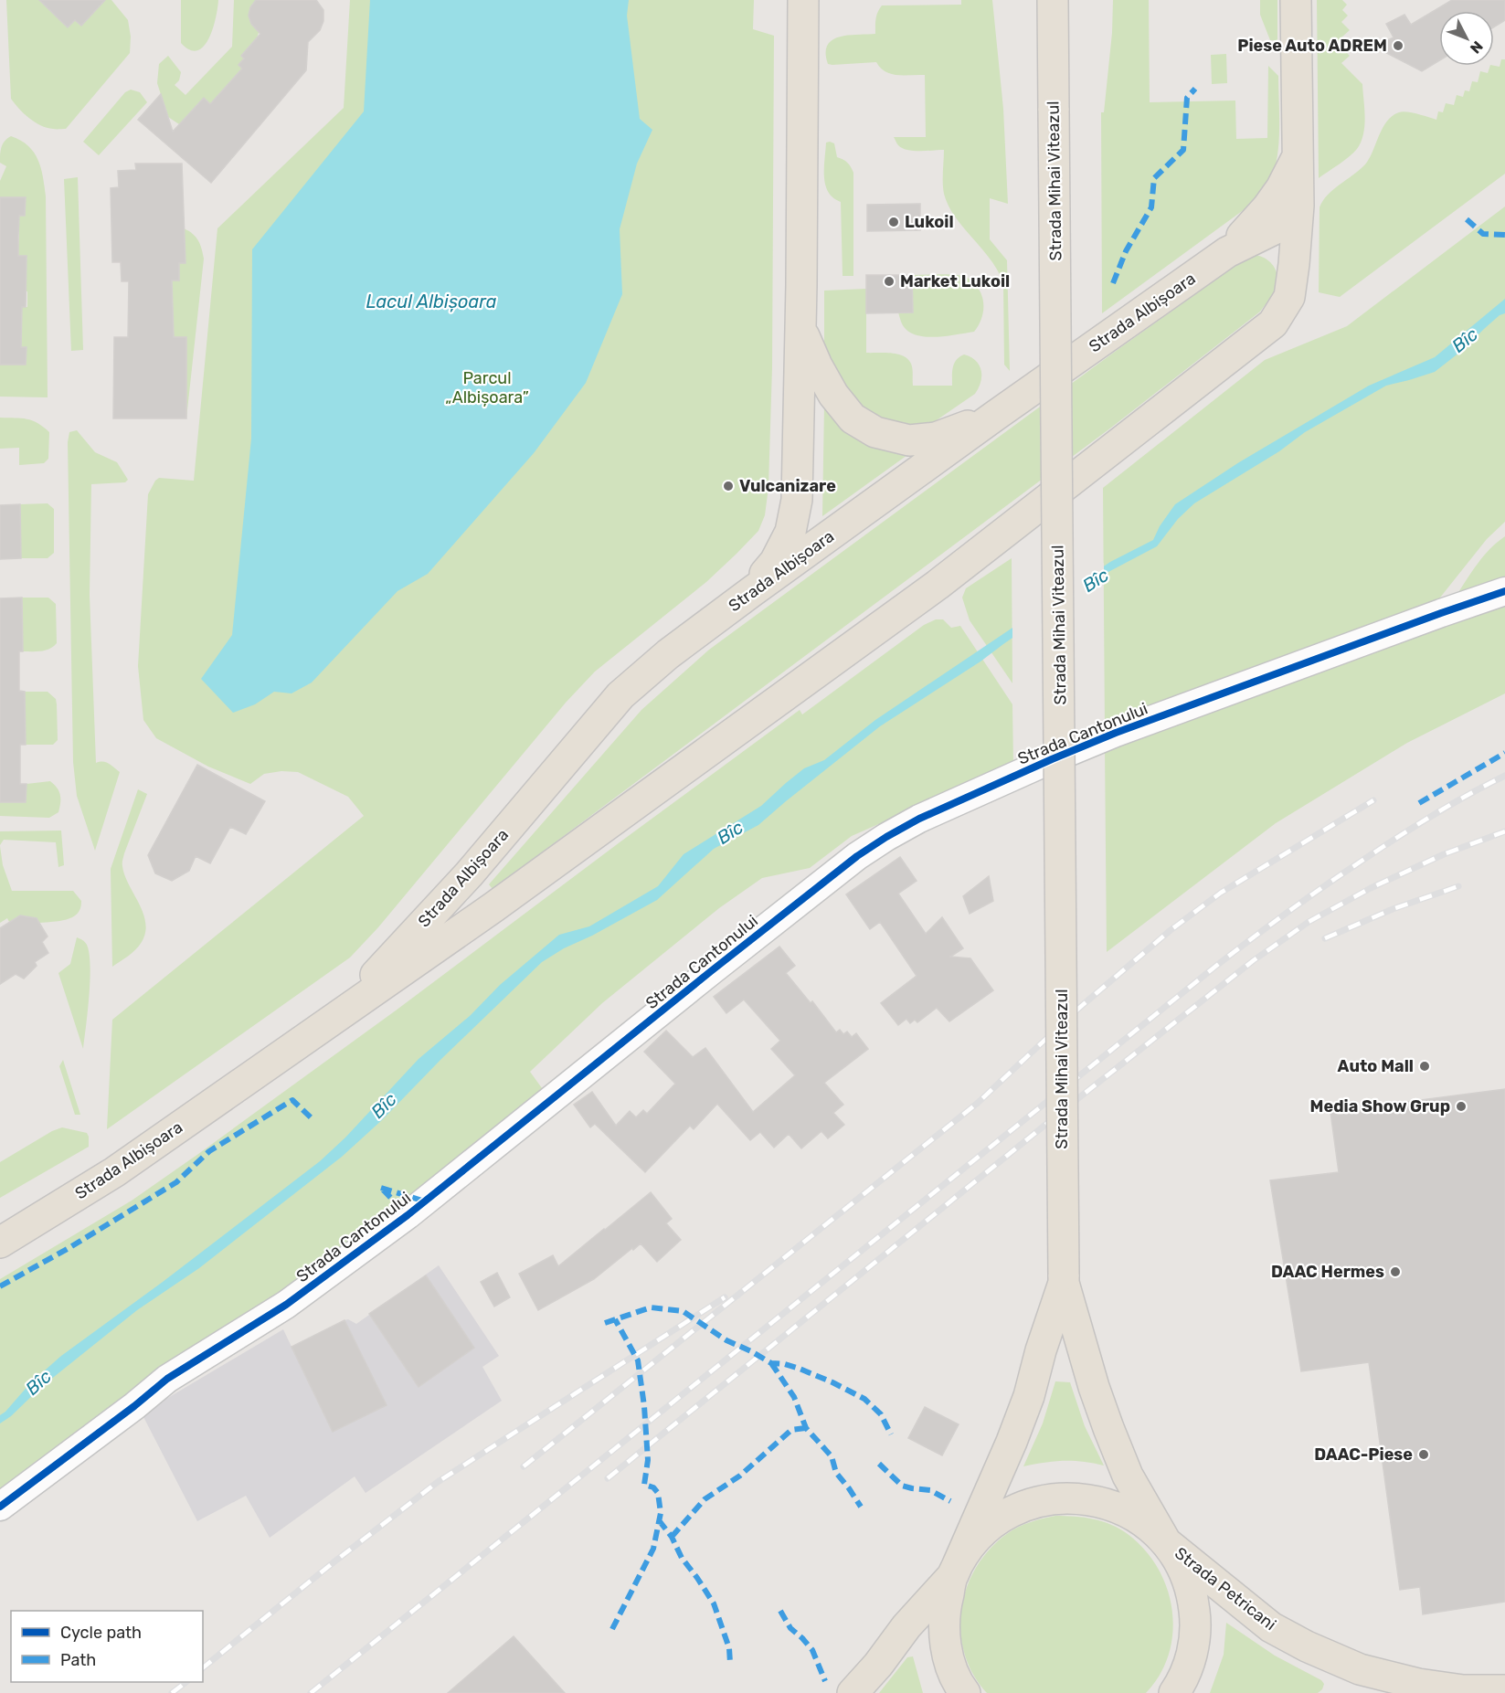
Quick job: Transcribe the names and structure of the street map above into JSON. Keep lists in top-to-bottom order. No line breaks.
{"streets":{"main road":["Strada Mihai Viteazul","Strada Albișoara","Strada Petricani"],"street":["Strada Cantonului"]},"crossings":[["Strada Mihai Viteazul","Strada Petricani"]],"water":["Lacul Albișoara","Bîc"],"parks":["Parcul „Albișoara”"],"places":["Piese Auto ADREM","Lukoil","Market Lukoil","Vulcanizare","Auto Mall","Media Show Grup","DAAC Hermes","DAAC-Piese"],"legend":["Cycle path","Path"],"north":"bottom right"}
